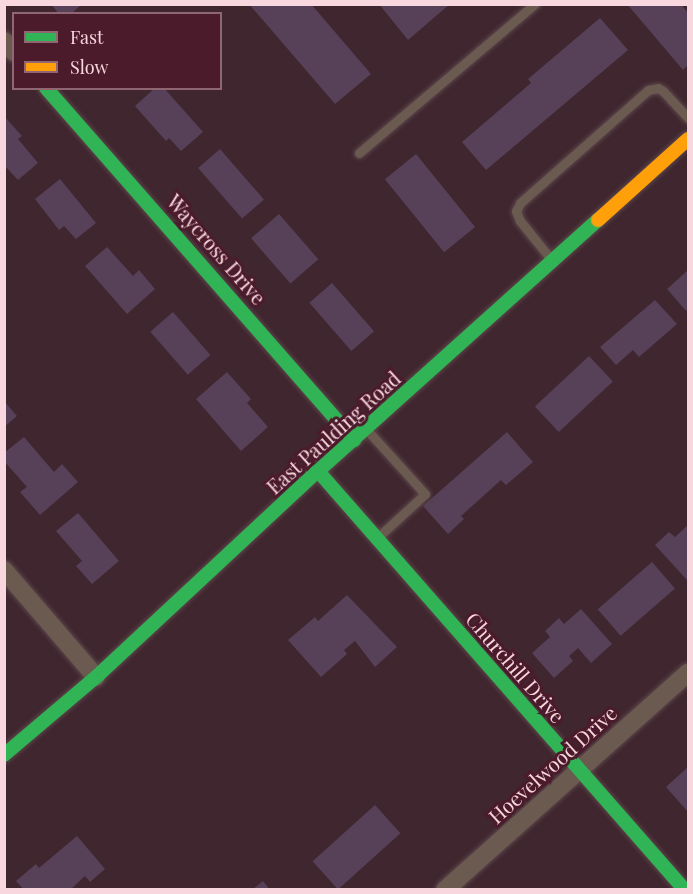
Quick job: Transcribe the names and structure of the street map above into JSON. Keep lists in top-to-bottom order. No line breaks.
{"streets":{"street":["Waycross Drive","East Paulding Road","Churchill Drive","Hoevelwood Drive"]},"crossings":[["Waycross Drive","East Paulding Road"],["East Paulding Road","Churchill Drive"],["Churchill Drive","Hoevelwood Drive"]],"legend":["Fast","Slow"]}
